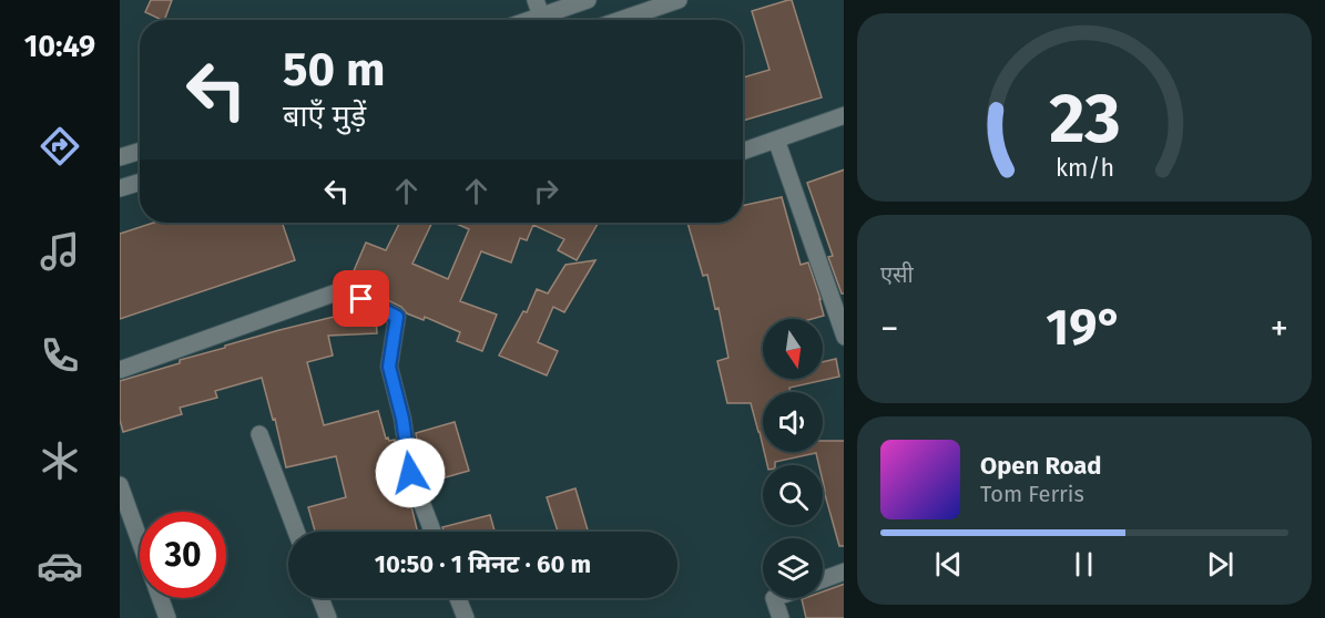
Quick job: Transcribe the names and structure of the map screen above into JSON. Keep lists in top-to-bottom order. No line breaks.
{"north":"bottom","page":{"tabs":"10:49","turn":["50 m","बाएँ मुड़ें"],"tile":"एसी","heat":["−","19°","+"],"song":["Open Road","Tom Ferris"],"limit":"30","trip":"10:50 · 1 मिनट · 60 m","gauge":["23","km/h"]}}
